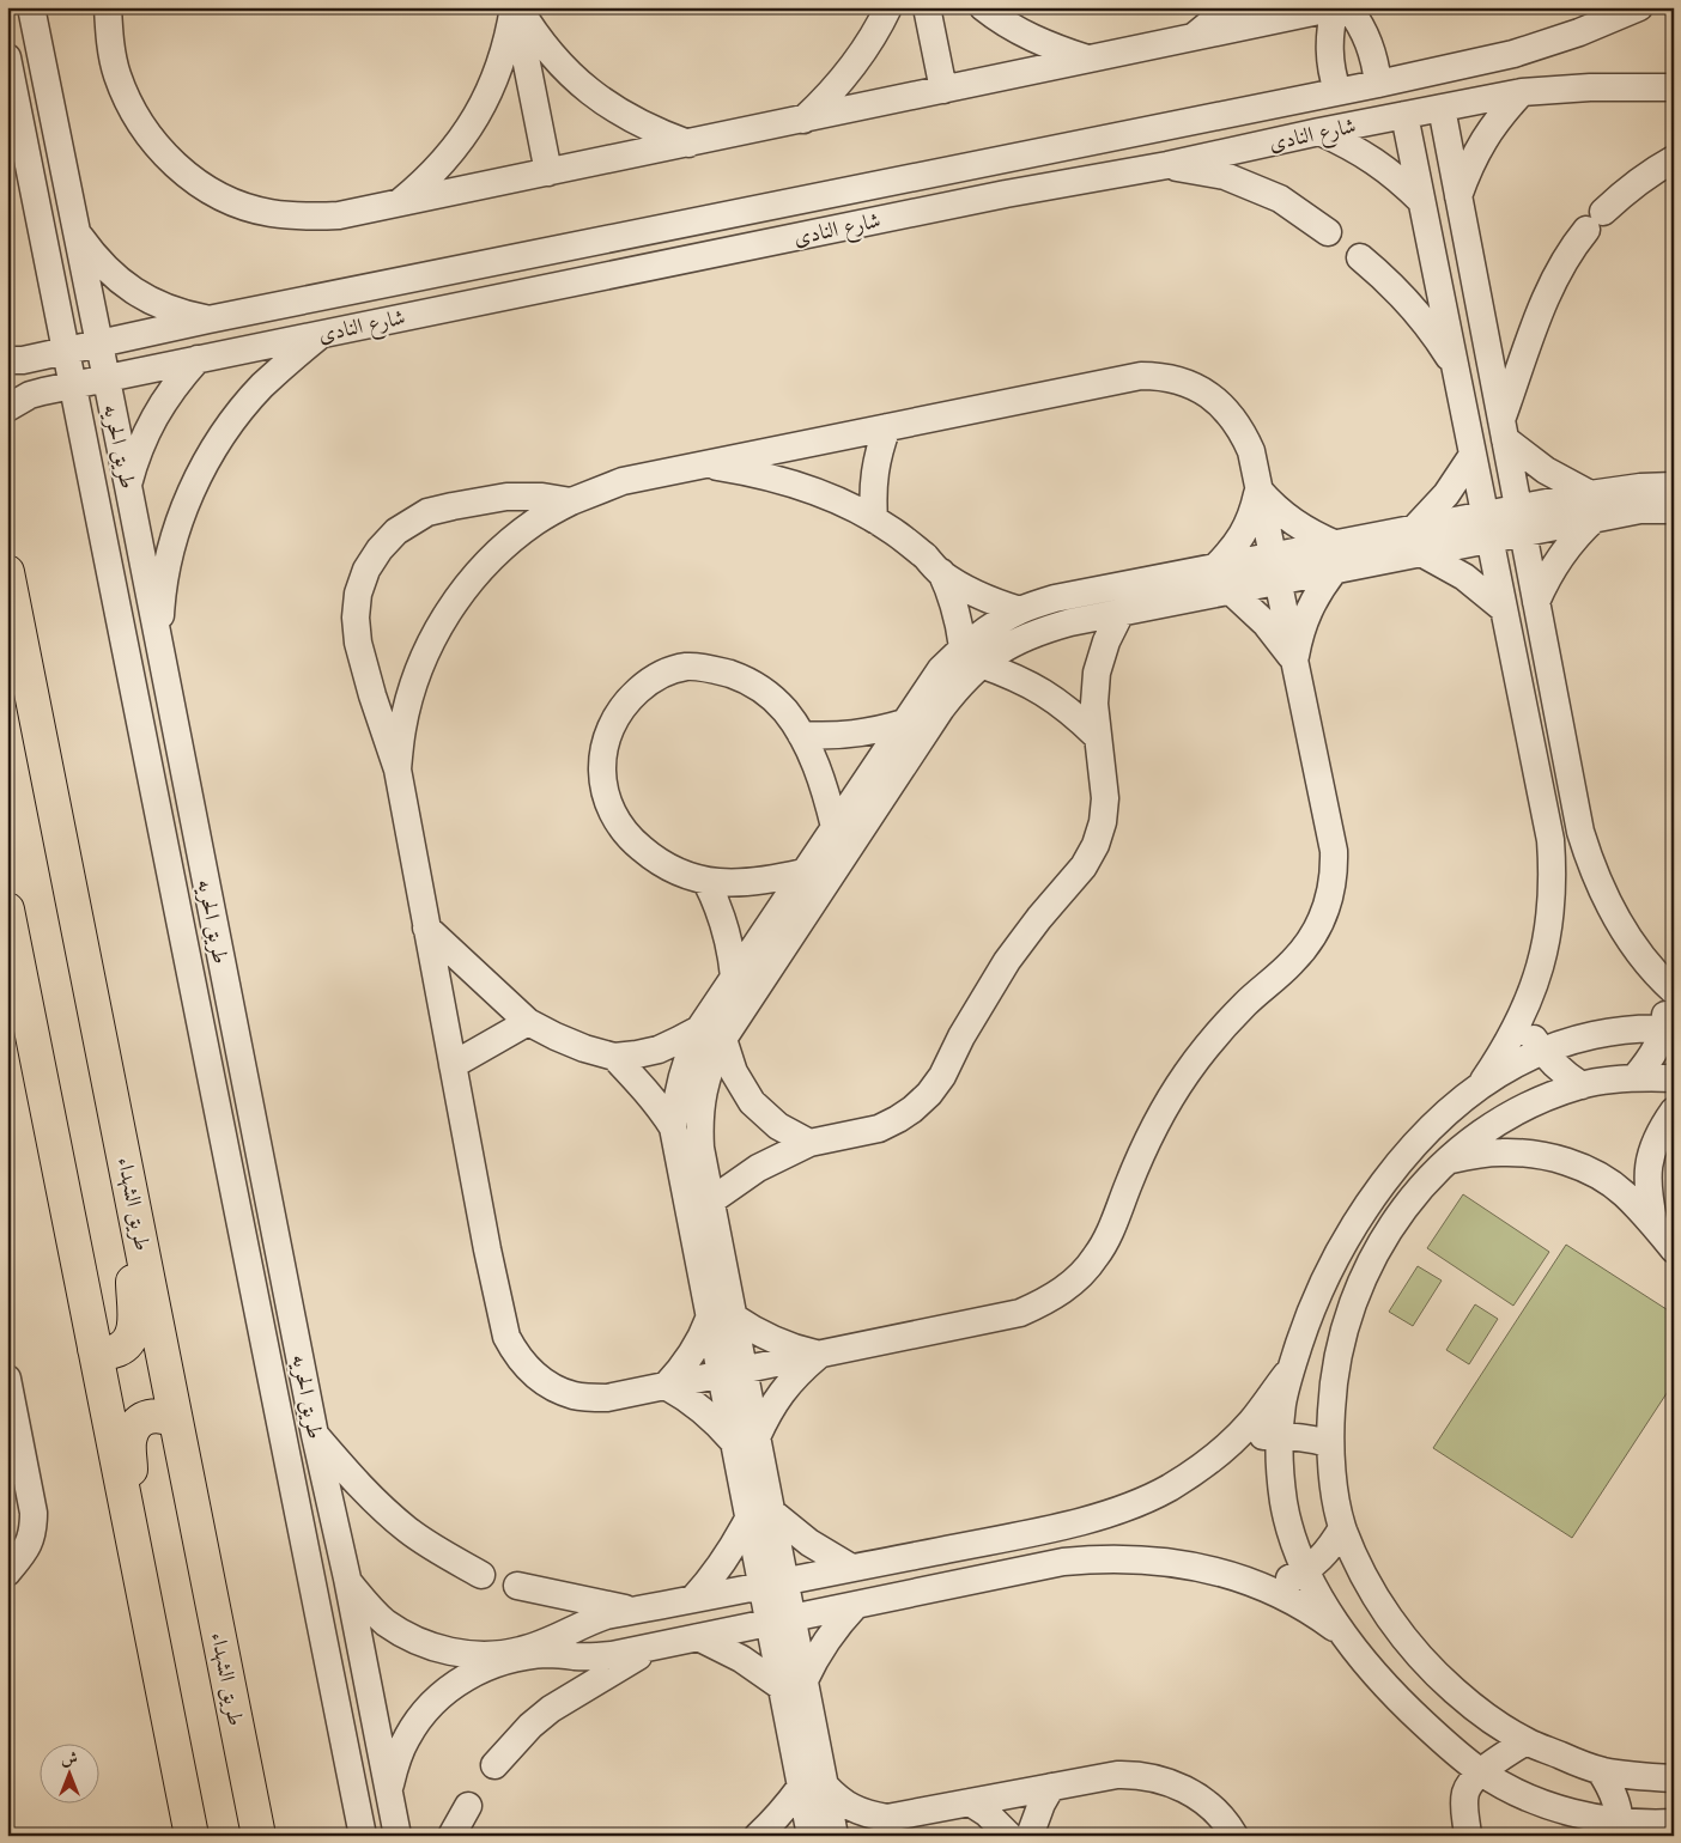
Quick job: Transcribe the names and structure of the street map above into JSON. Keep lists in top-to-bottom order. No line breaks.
{"streets":{"main road":["طريق الشهداء"],"street":["شارع النادى","طريق الحريه"]},"crossings":[["شارع النادى","طريق الحريه"]],"north":"top"}
